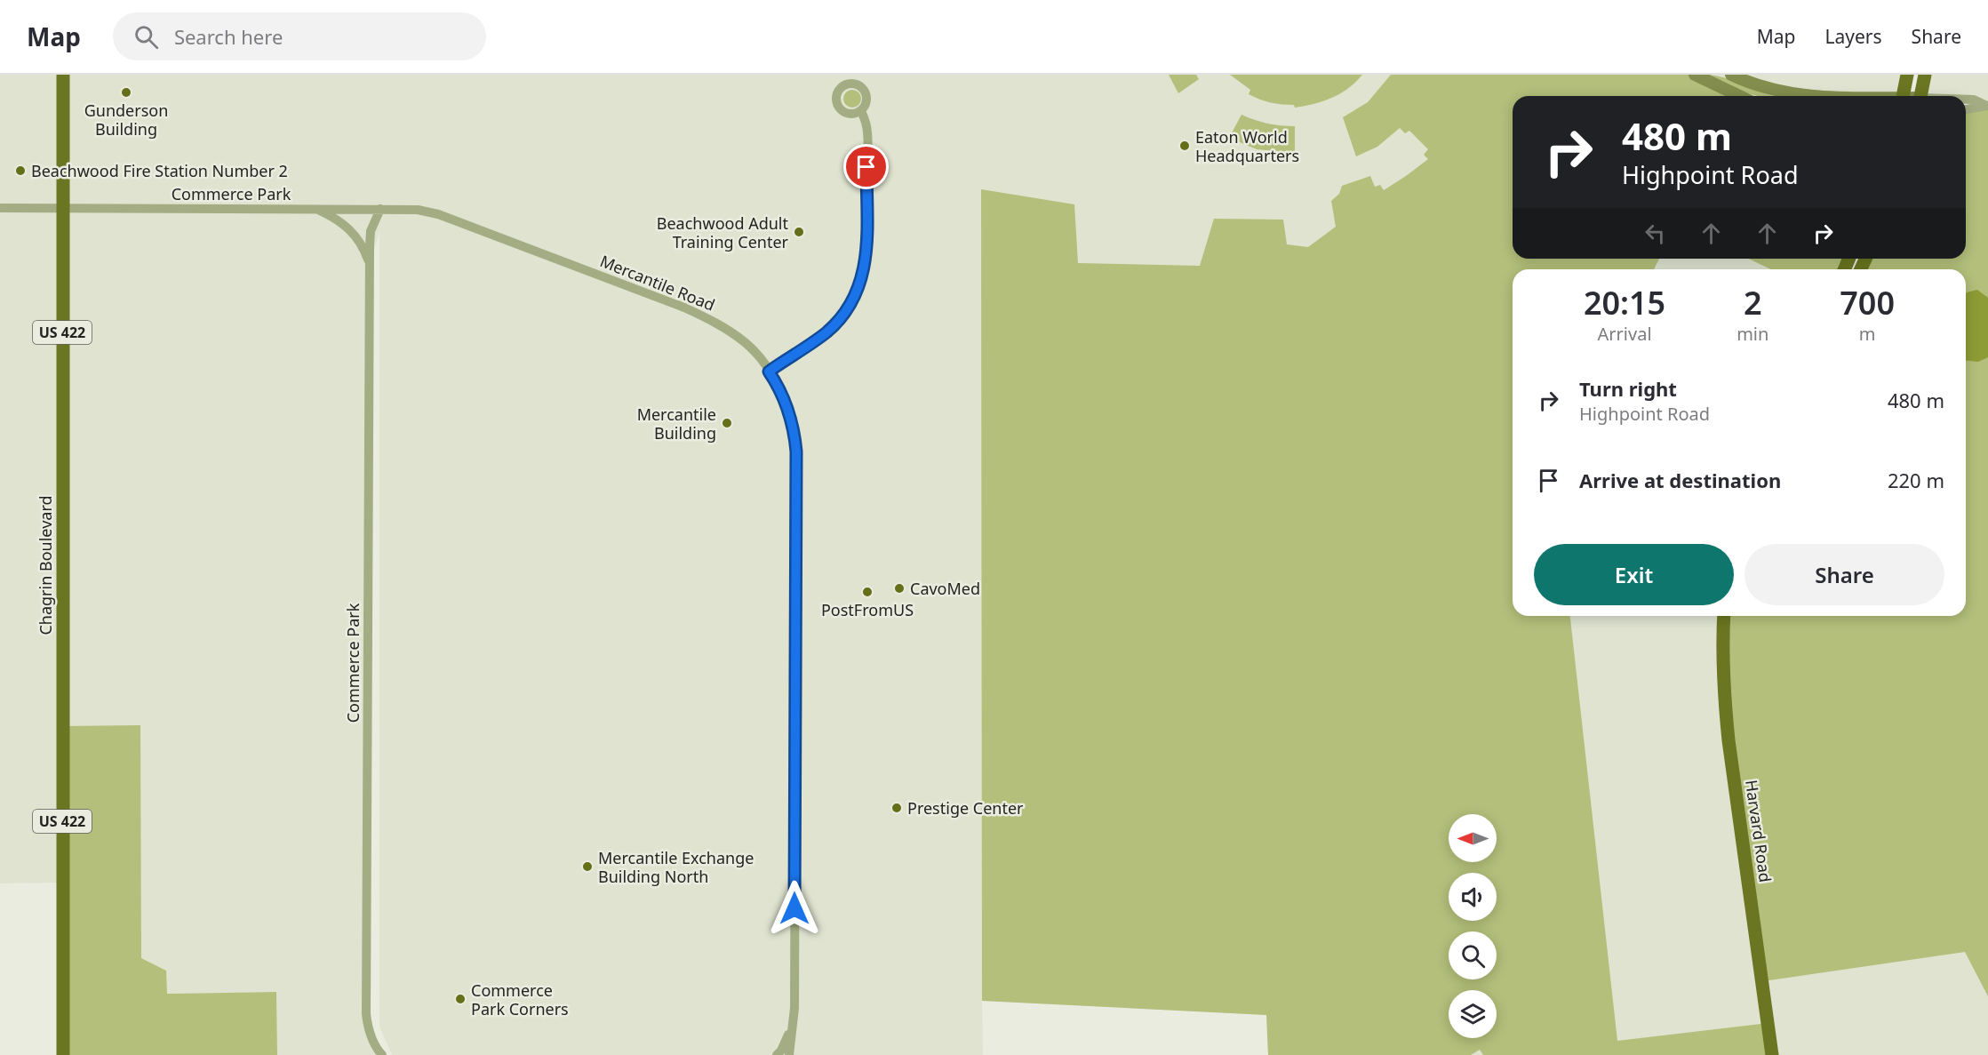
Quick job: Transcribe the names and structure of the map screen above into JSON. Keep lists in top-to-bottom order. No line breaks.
{"streets":{"main road":["US 422","Chagrin Boulevard","Harvard Road"],"street":["Commerce Park","Mercantile Road"]},"crossings":[["Commerce Park","Mercantile Road"],["Commerce Park","Chagrin Boulevard"]],"places":["Gunderson Building","Eaton World Headquarters","Beachwood Fire Station Number 2","Beachwood Adult Training Center","Mercantile Building","CavoMed","PostFromUS","Prestige Center","Mercantile Exchange Building North","Commerce Park Corners"],"north":"left","page":{"header":"Map","search":"Search here","nav":["Map","Layers","Share"],"turn":["480 m","Highpoint Road"],"eta":["20:15","Arrival","2","min","700","m"],"list":[{"name":"Turn right","note":"Highpoint Road","value":"480 m"},{"name":"Arrive at destination","value":"220 m"}],"buttons":["Exit","Share"]}}
